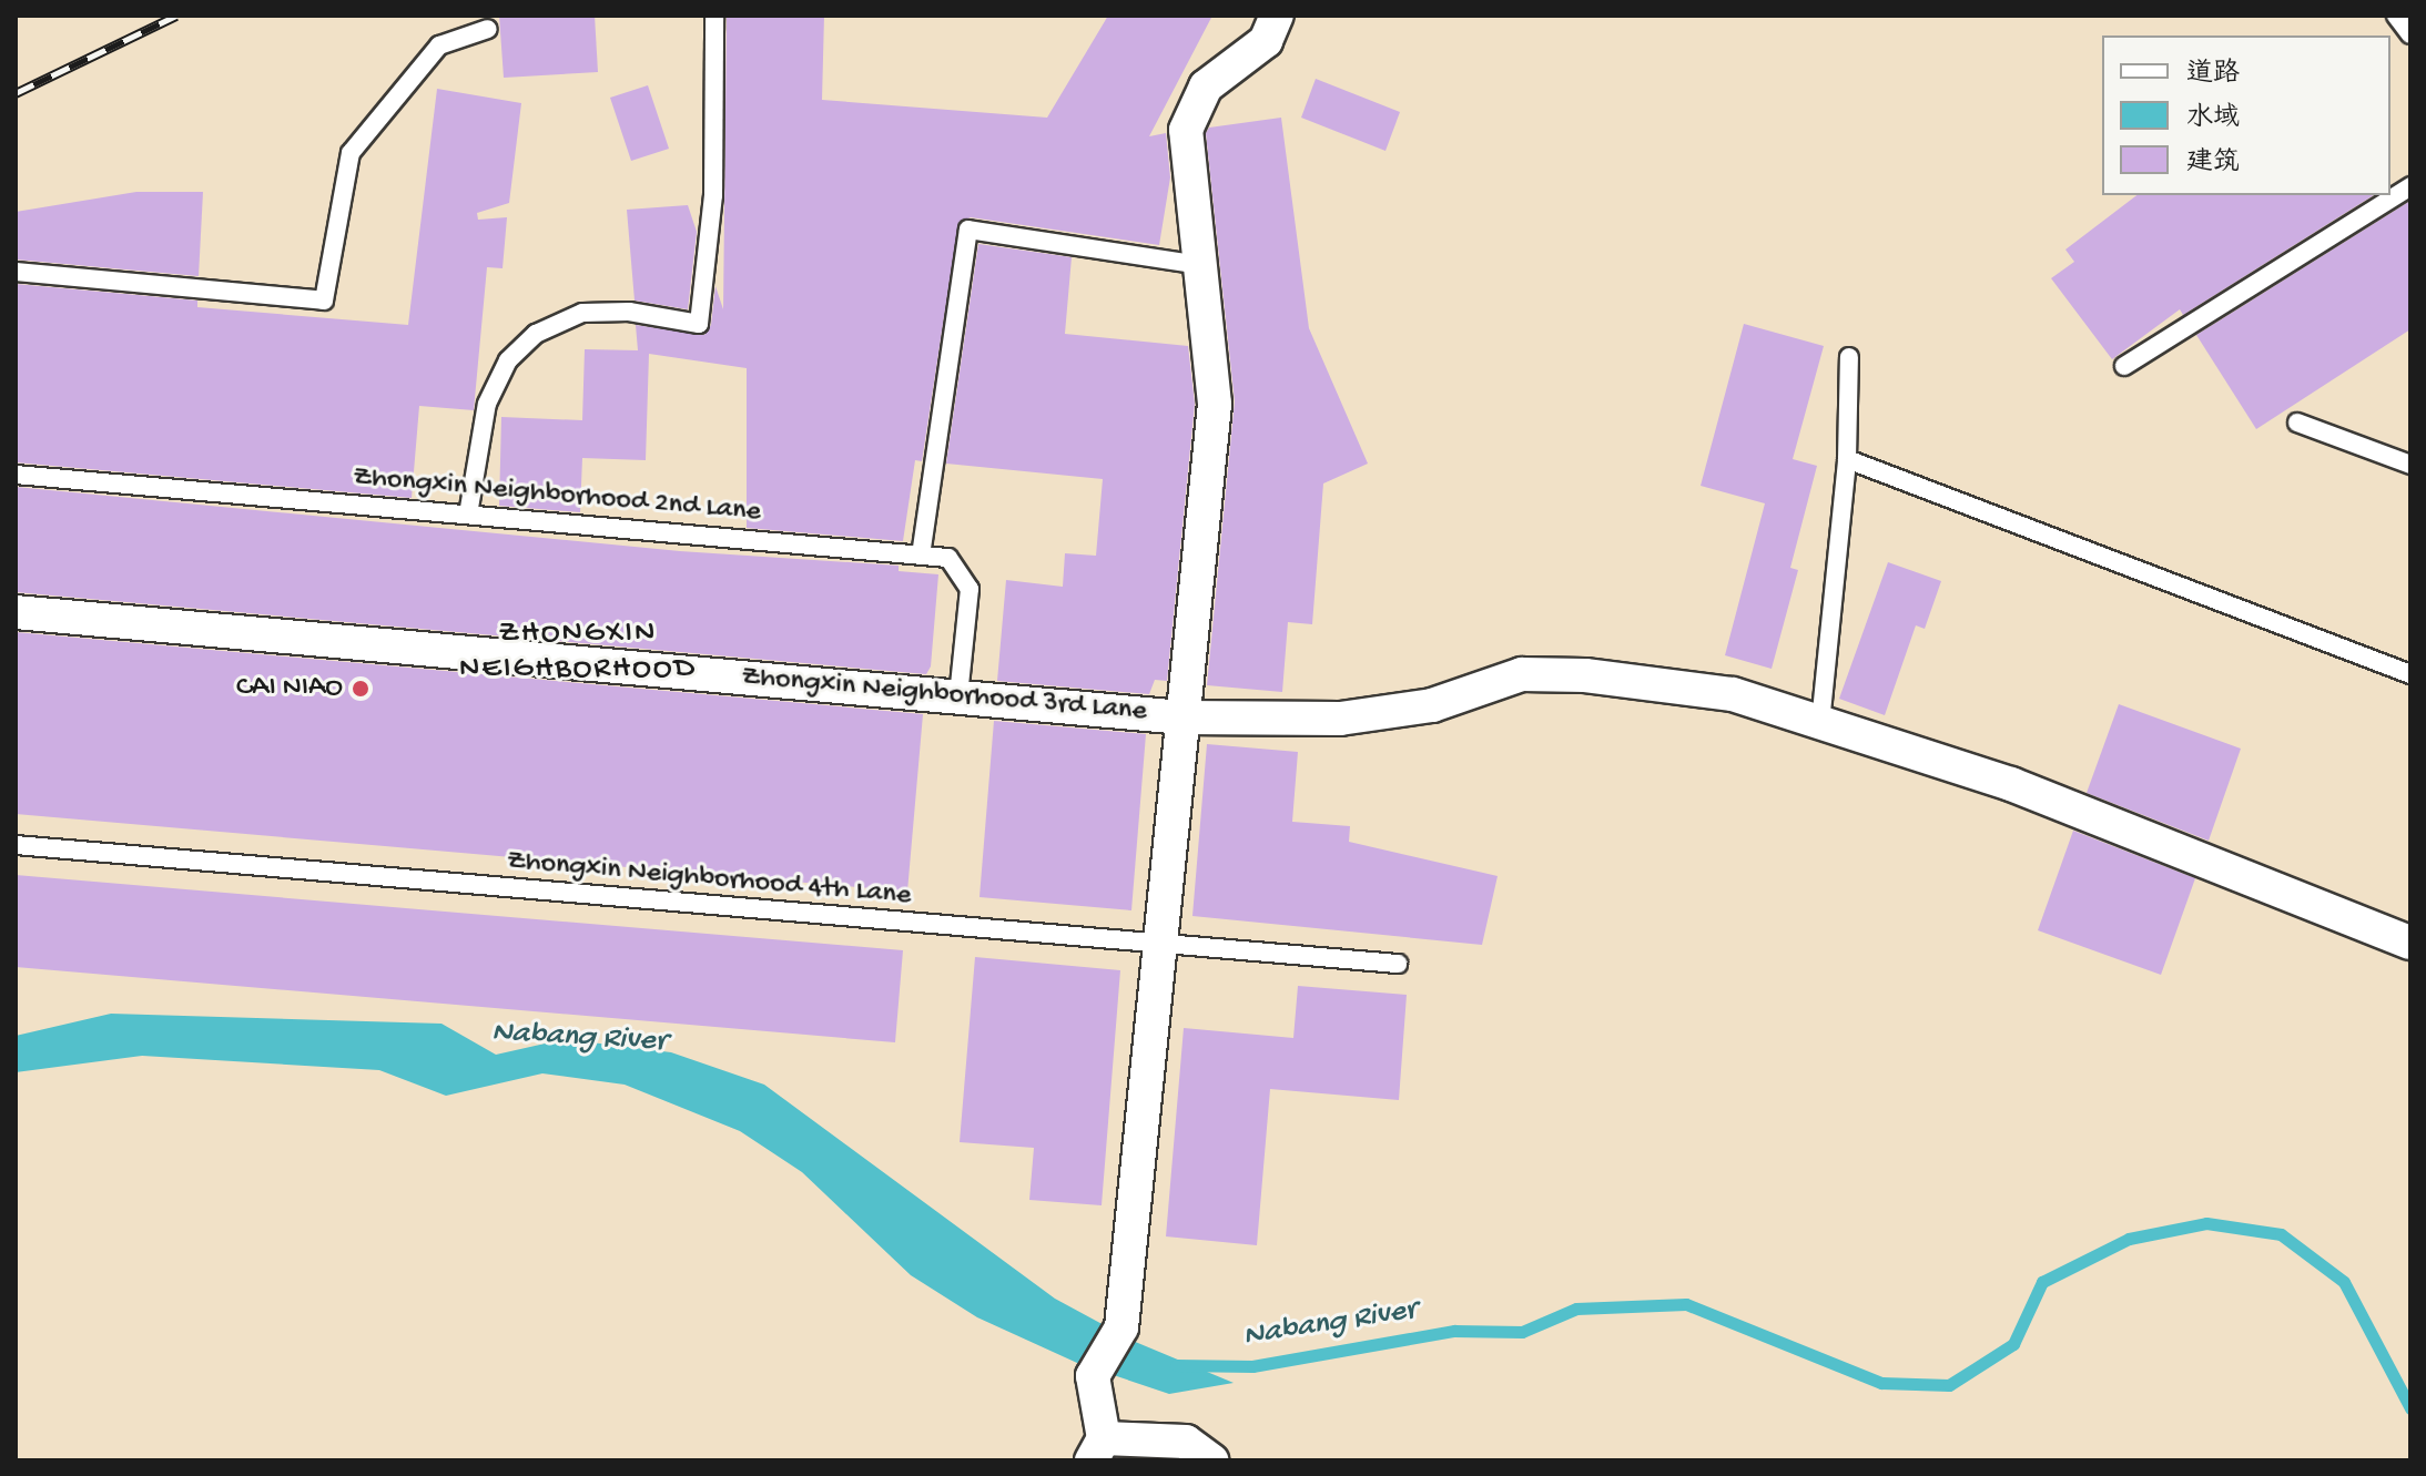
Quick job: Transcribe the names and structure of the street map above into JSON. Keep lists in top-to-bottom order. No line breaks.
{"streets":{"street":["Zhongxin Neighborhood 3rd Lane"],"lane":["Zhongxin Neighborhood 2nd Lane","Zhongxin Neighborhood 4th Lane"]},"crossings":[["Zhongxin Neighborhood 2nd Lane","Zhongxin Neighborhood 3rd Lane"]],"districts":["ZHONGXIN NEIGHBORHOOD"],"water":["Nabang River"],"places":["CAI NIAO"],"legend":["道路","水域","建筑"]}
